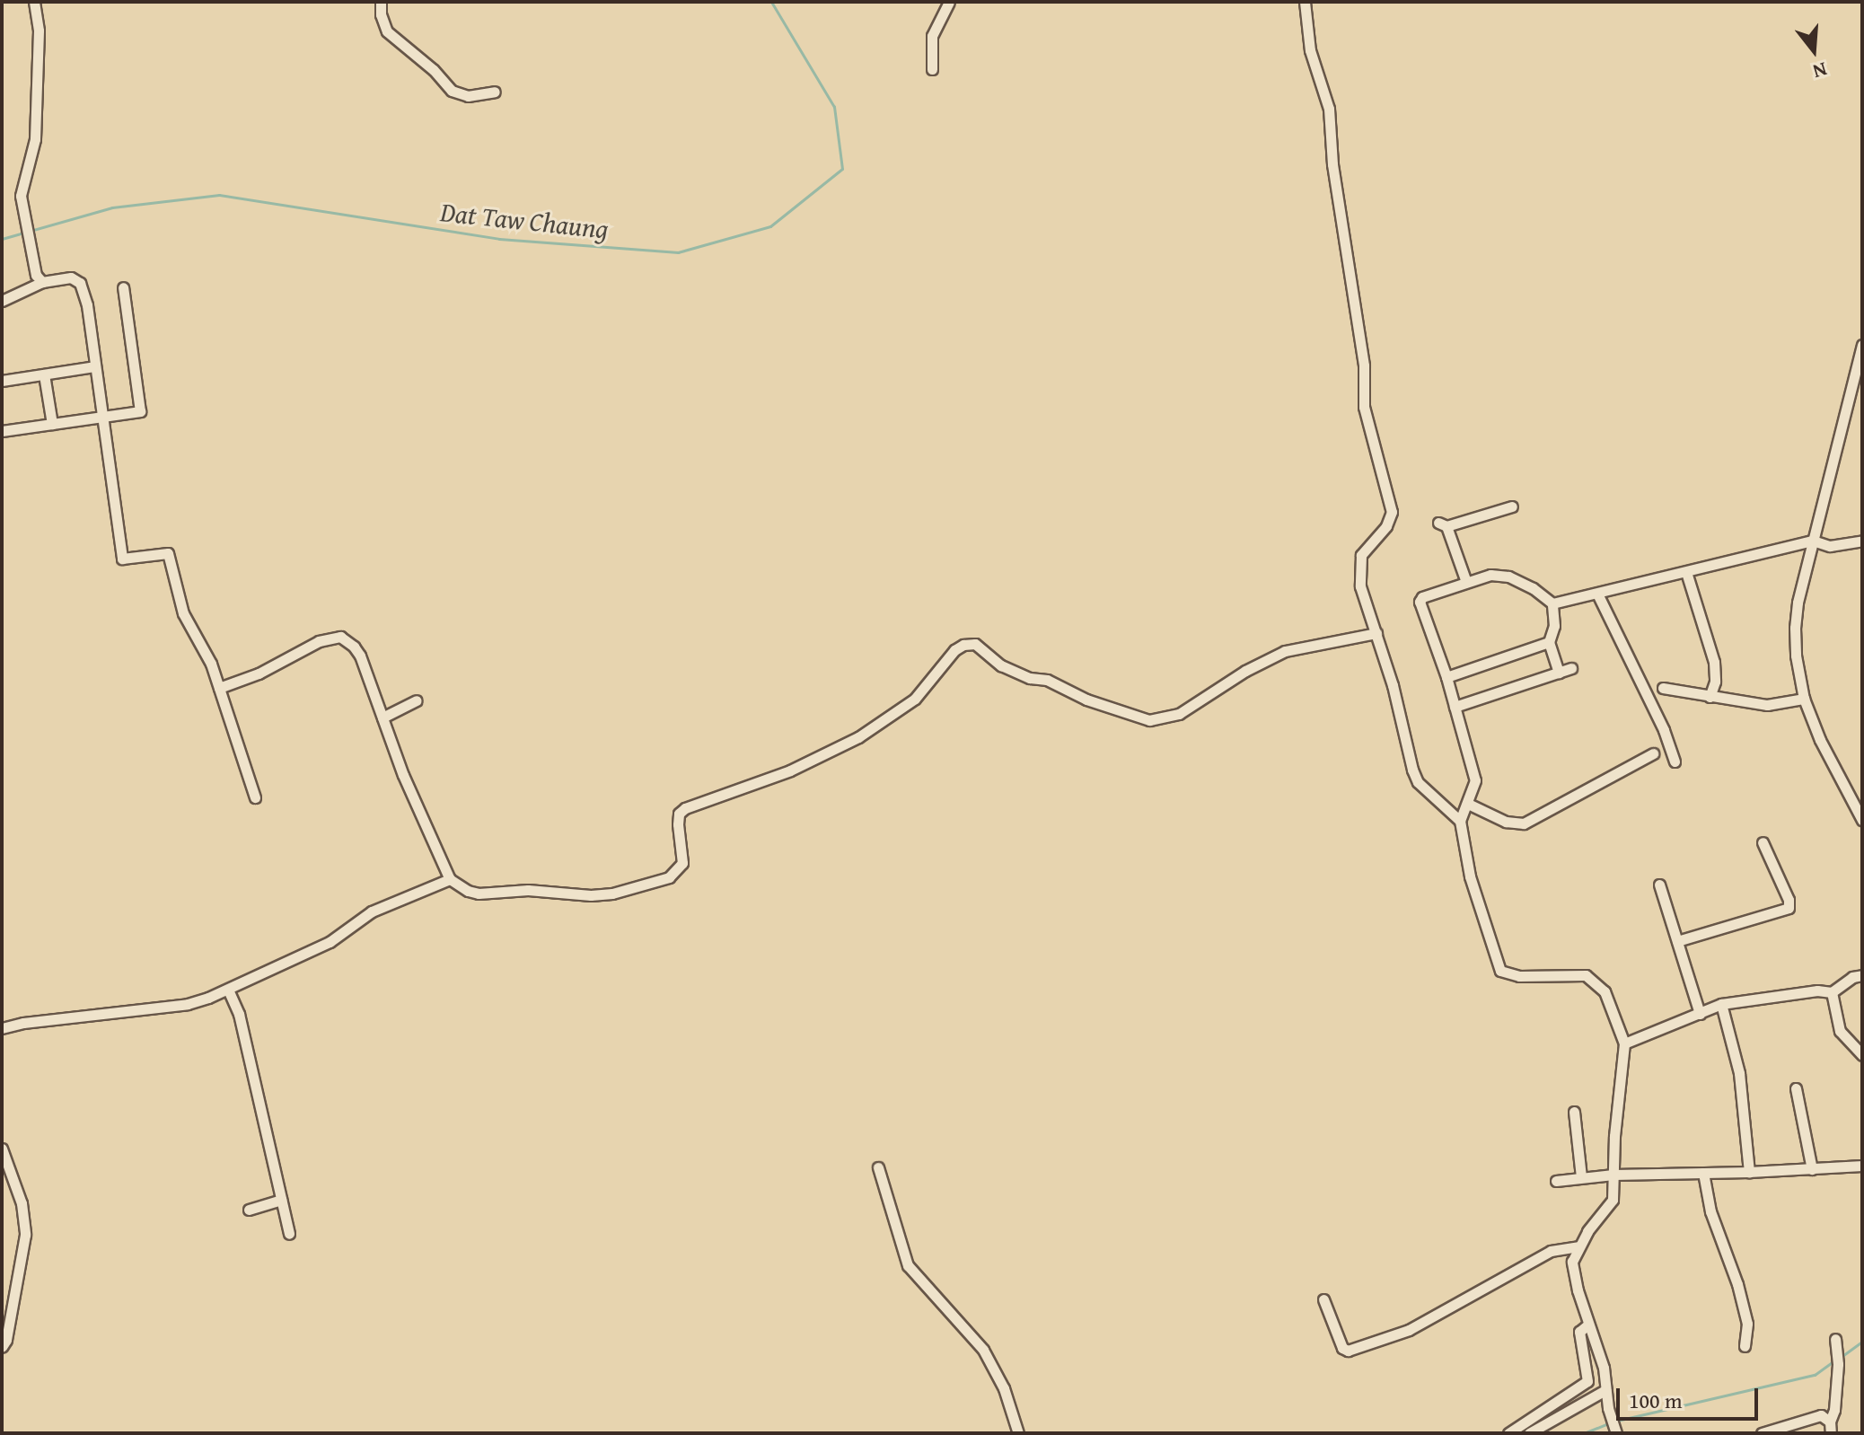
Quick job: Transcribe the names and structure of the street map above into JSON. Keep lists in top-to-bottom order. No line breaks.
{"water":["Dat Taw Chaung"],"scale_bar":"100 m","north":"bottom"}
